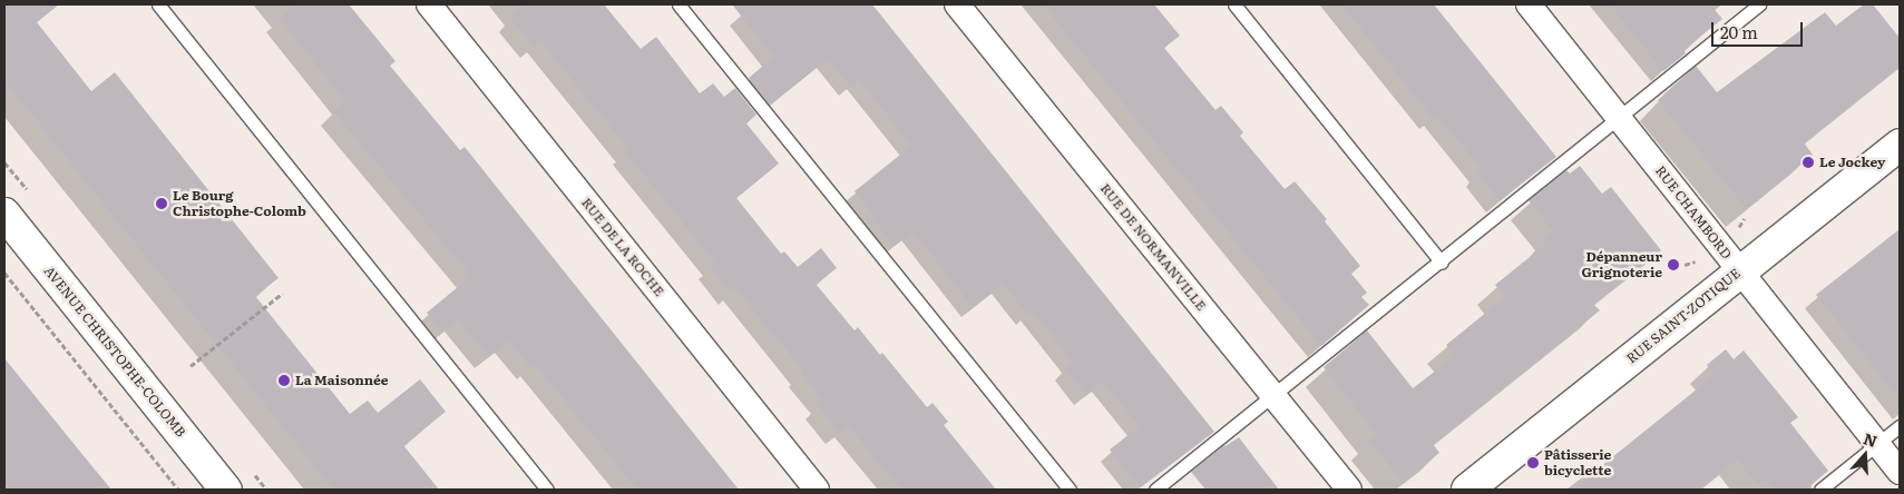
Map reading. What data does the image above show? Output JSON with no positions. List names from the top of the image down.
{
  "streets": {
    "street": [
      "RUE CHAMBORD",
      "RUE DE LA ROCHE",
      "RUE DE NORMANVILLE",
      "RUE SAINT-ZOTIQUE",
      "AVENUE CHRISTOPHE-COLOMB"
    ]
  },
  "crossings": [
    ["RUE CHAMBORD", "RUE SAINT-ZOTIQUE"]
  ],
  "places": [
    "Le Jockey",
    "Le Bourg Christophe-Colomb",
    "Dépanneur Grignoterie",
    "La Maisonnée",
    "Pâtisserie bicyclette"
  ],
  "scale_bar": "20 m",
  "north": "top"
}
